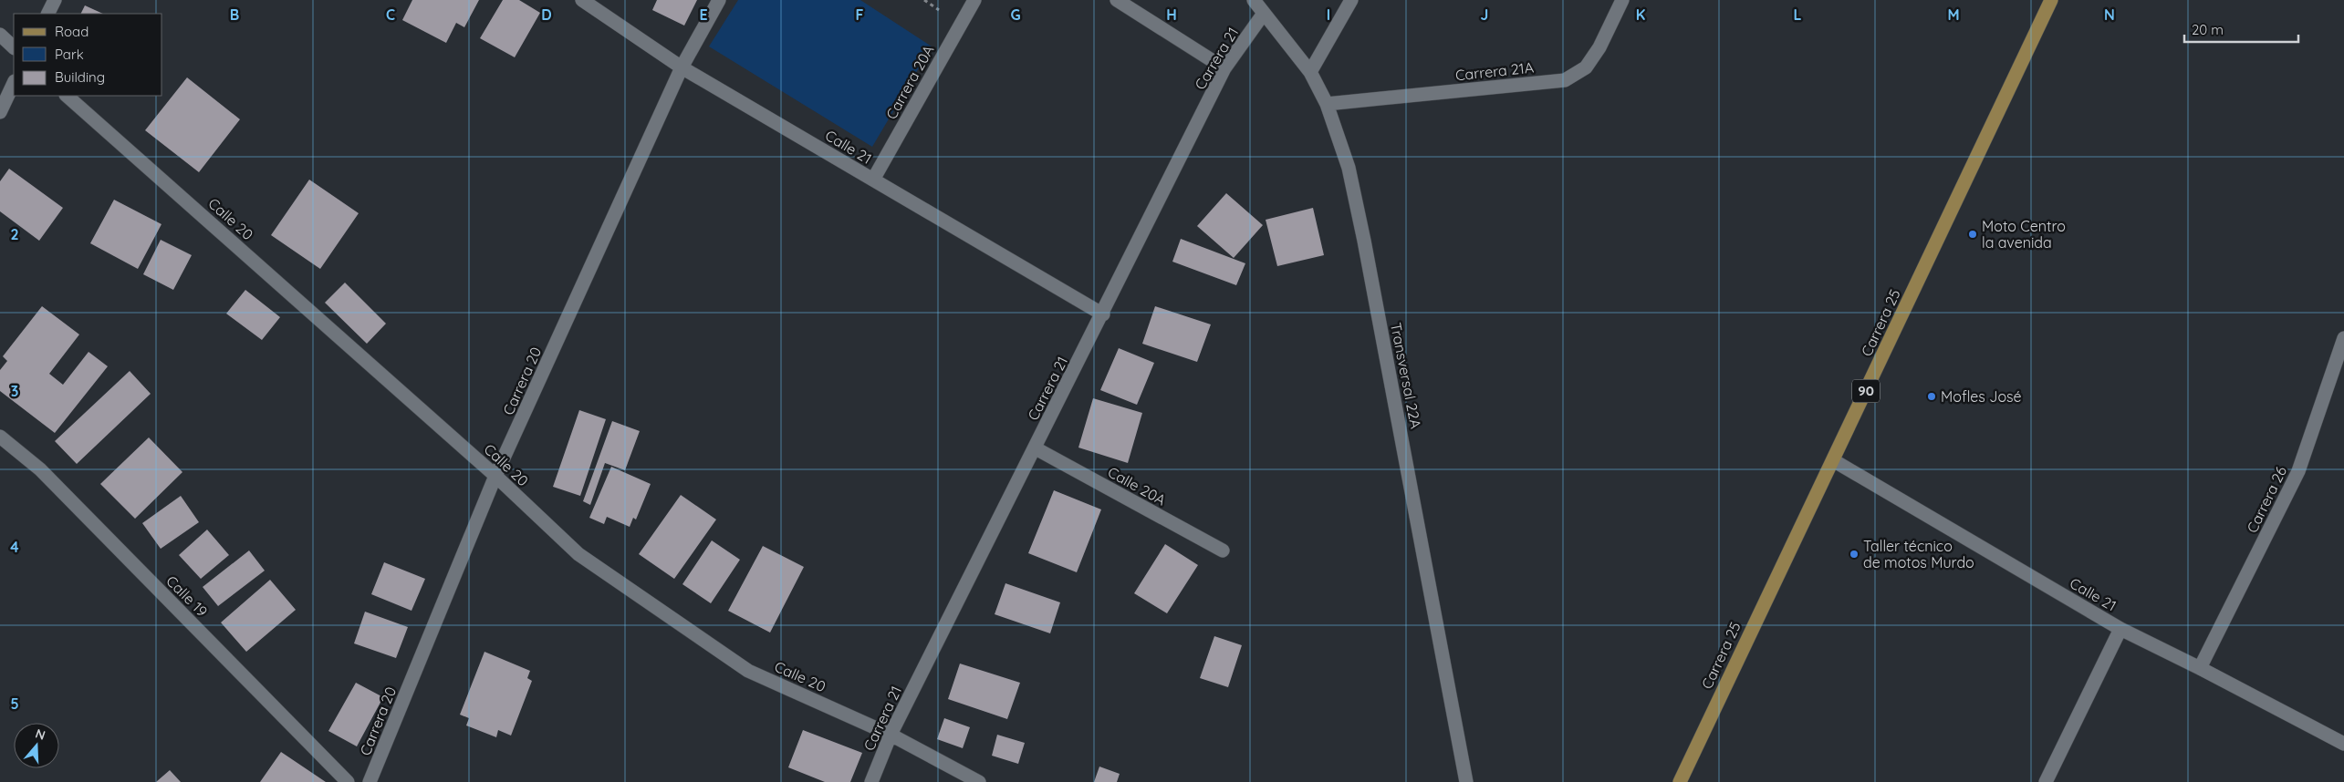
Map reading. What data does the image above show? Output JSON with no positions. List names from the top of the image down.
{
  "streets": {
    "main road": ["Carrera 25", "90"],
    "street": [
      "Carrera 21",
      "Carrera 21A",
      "Carrera 20A",
      "Calle 21",
      "Calle 20",
      "Transversal 22A",
      "Carrera 20",
      "Calle 20A",
      "Carrera 26",
      "Calle 19"
    ]
  },
  "crossings": [
    ["Carrera 21", "Calle 21"],
    ["Carrera 21", "Calle 20"],
    ["Carrera 21", "Transversal 22A"],
    ["Carrera 21", "Calle 20A"],
    ["Carrera 21A", "Transversal 22A"],
    ["Carrera 20A", "Calle 21"],
    ["Calle 21", "Carrera 25"],
    ["Calle 21", "Carrera 20"],
    ["Calle 21", "Carrera 26"],
    ["Calle 20", "Carrera 20"]
  ],
  "places": ["Moto Centro la avenida", "Mofles José", "Taller técnico de motos Murdo"],
  "legend": ["Road", "Park", "Building"],
  "scale_bar": "20 m",
  "north": "top",
  "grid": {
    "columns": [
      "B",
      "C",
      "D",
      "E",
      "F",
      "G",
      "H",
      "I",
      "J",
      "K",
      "L",
      "M",
      "N"
    ],
    "rows": [
      "2",
      "3",
      "4",
      "5"
    ]
  }
}
